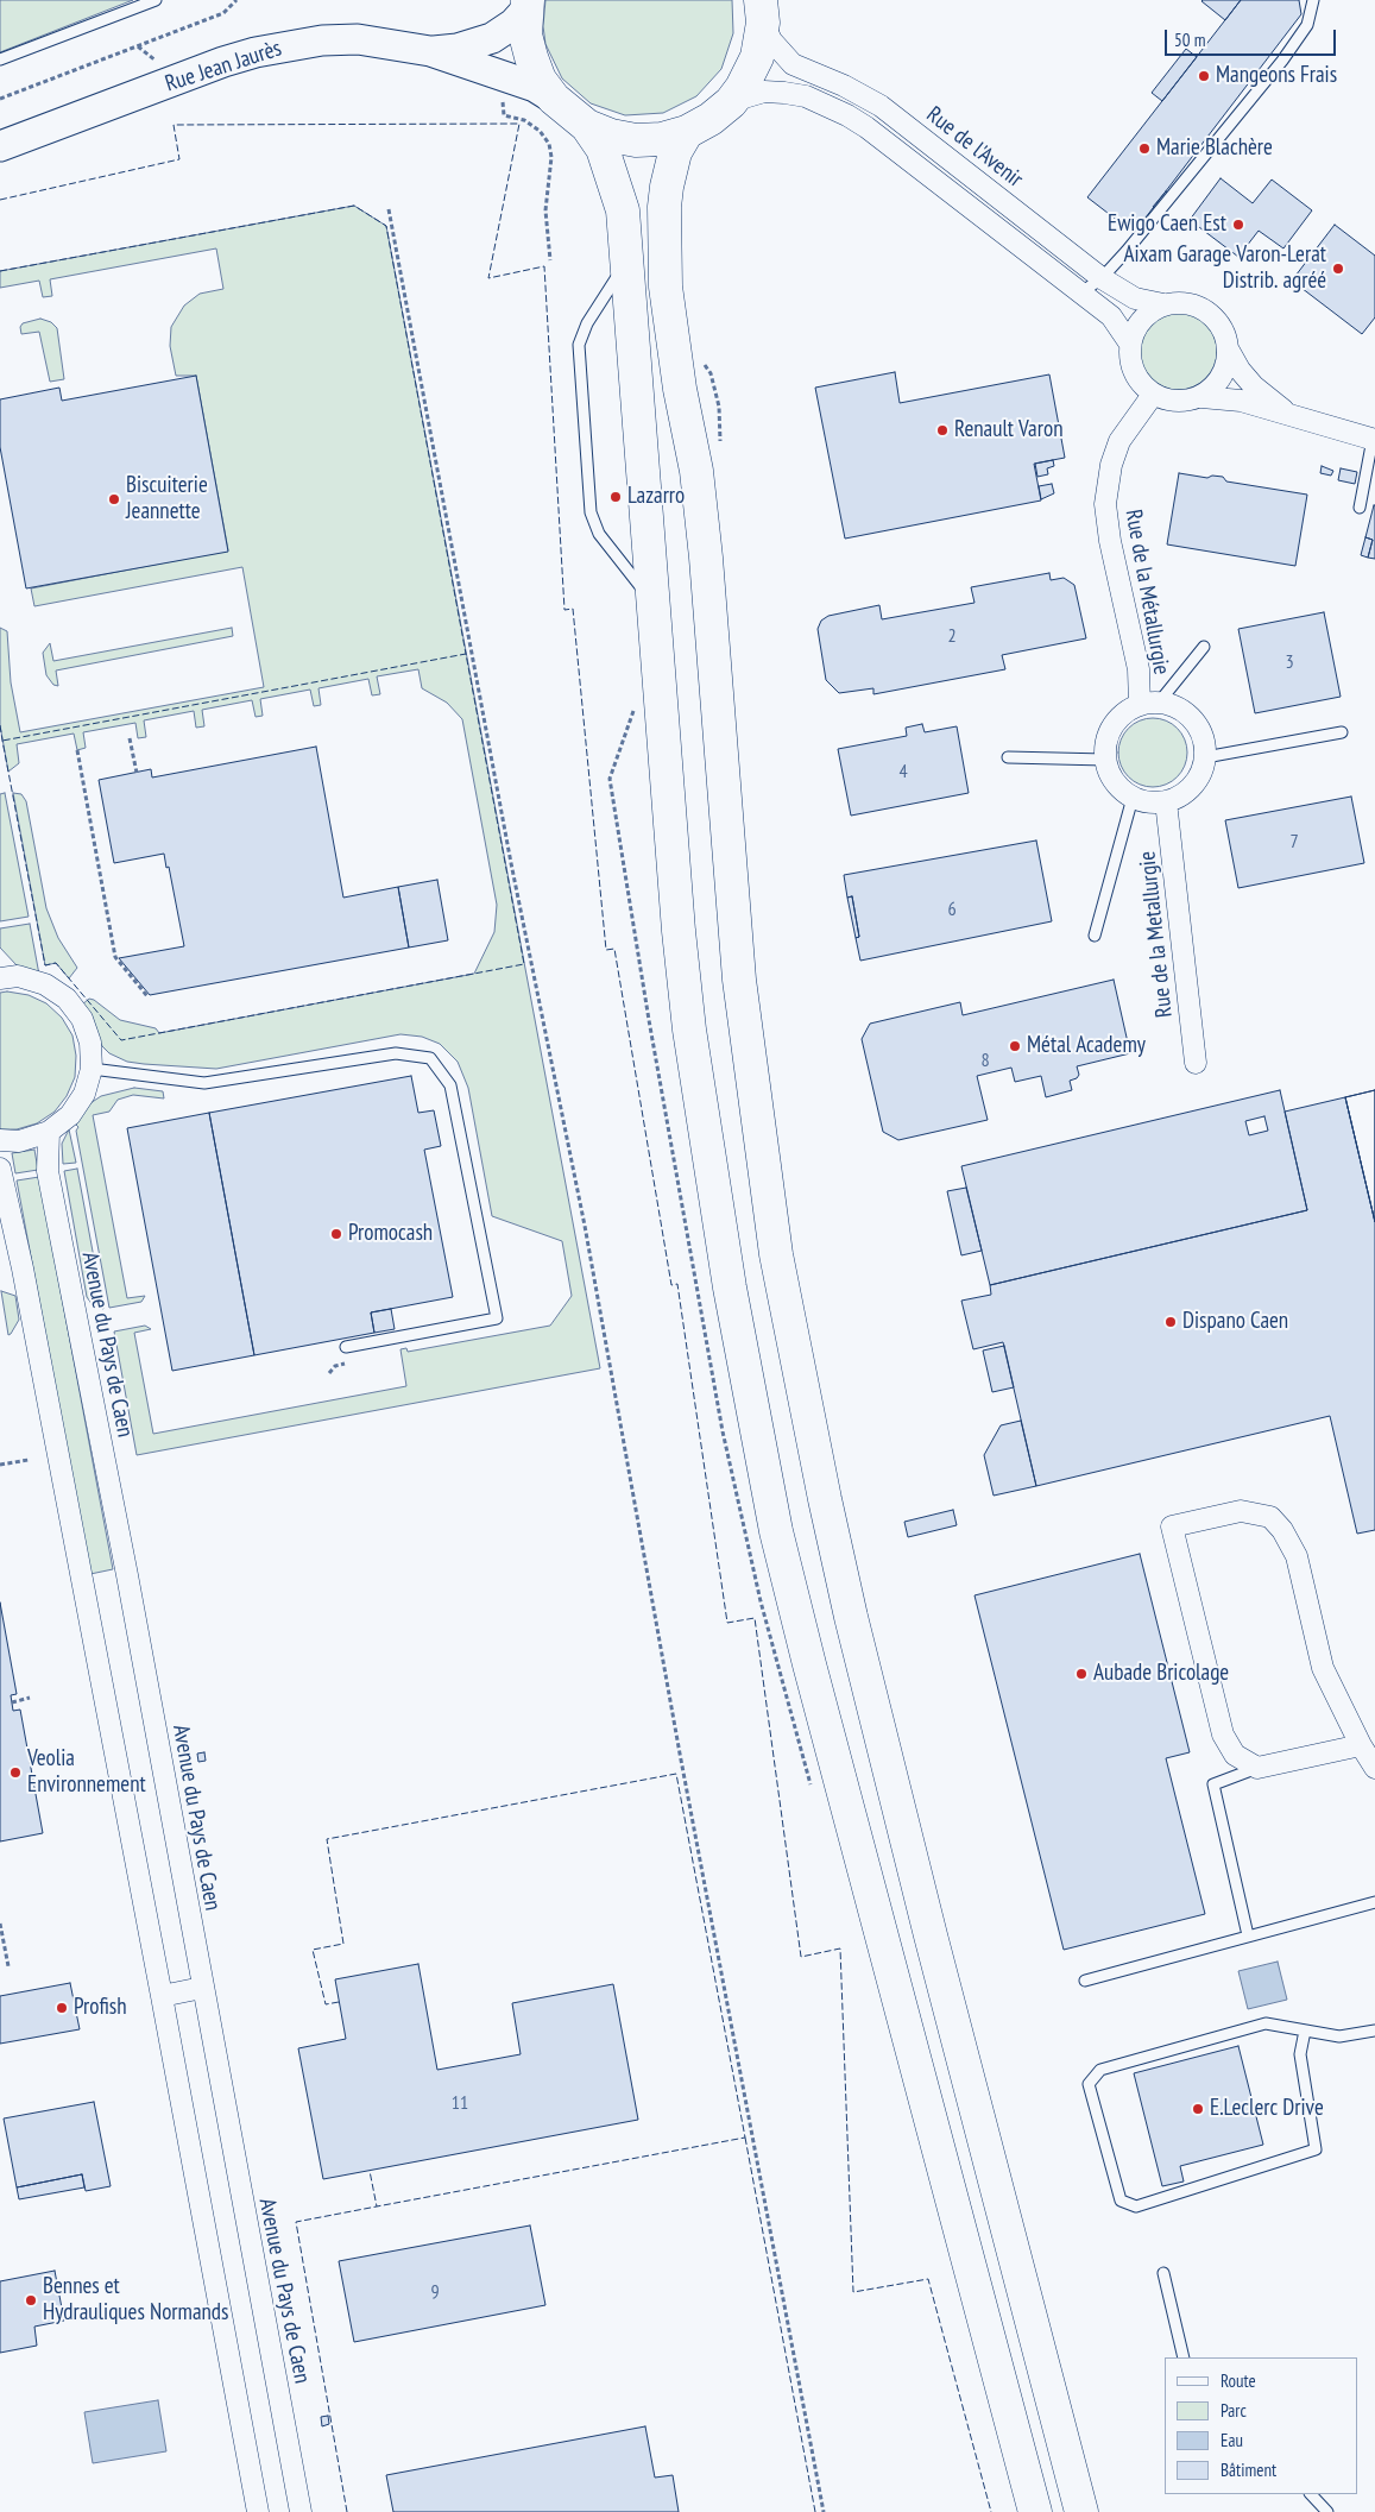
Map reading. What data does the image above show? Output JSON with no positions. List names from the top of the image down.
{
  "streets": {
    "main road": ["Rue Jean Jaurès"],
    "street": [
      "Rue de l'Avenir",
      "Rue de la Métallurgie",
      "Rue de la Metallurgie",
      "Avenue du Pays de Caen"
    ]
  },
  "crossings": [
    ["Rue de l'Avenir", "Rue de la Métallurgie"],
    ["Rue de la Métallurgie", "Rue de la Metallurgie"]
  ],
  "places": [
    "Mangeons Frais",
    "Marie Blachère",
    "Ewigo Caen Est",
    "Aixam Garage Varon-Lerat Distrib. agréé",
    "Renault Varon",
    "Lazarro",
    "Biscuiterie Jeannette",
    "Métal Academy",
    "Promocash",
    "Dispano Caen",
    "Aubade Bricolage",
    "Veolia Environnement",
    "Profish",
    "E.Leclerc Drive",
    "Bennes et Hydrauliques Normands"
  ],
  "house_numbers": [
    "2",
    "3",
    "4",
    "7",
    "6",
    "8",
    "11",
    "9"
  ],
  "legend": [
    "Route",
    "Parc",
    "Eau",
    "Bâtiment"
  ],
  "scale_bar": "50 m"
}
